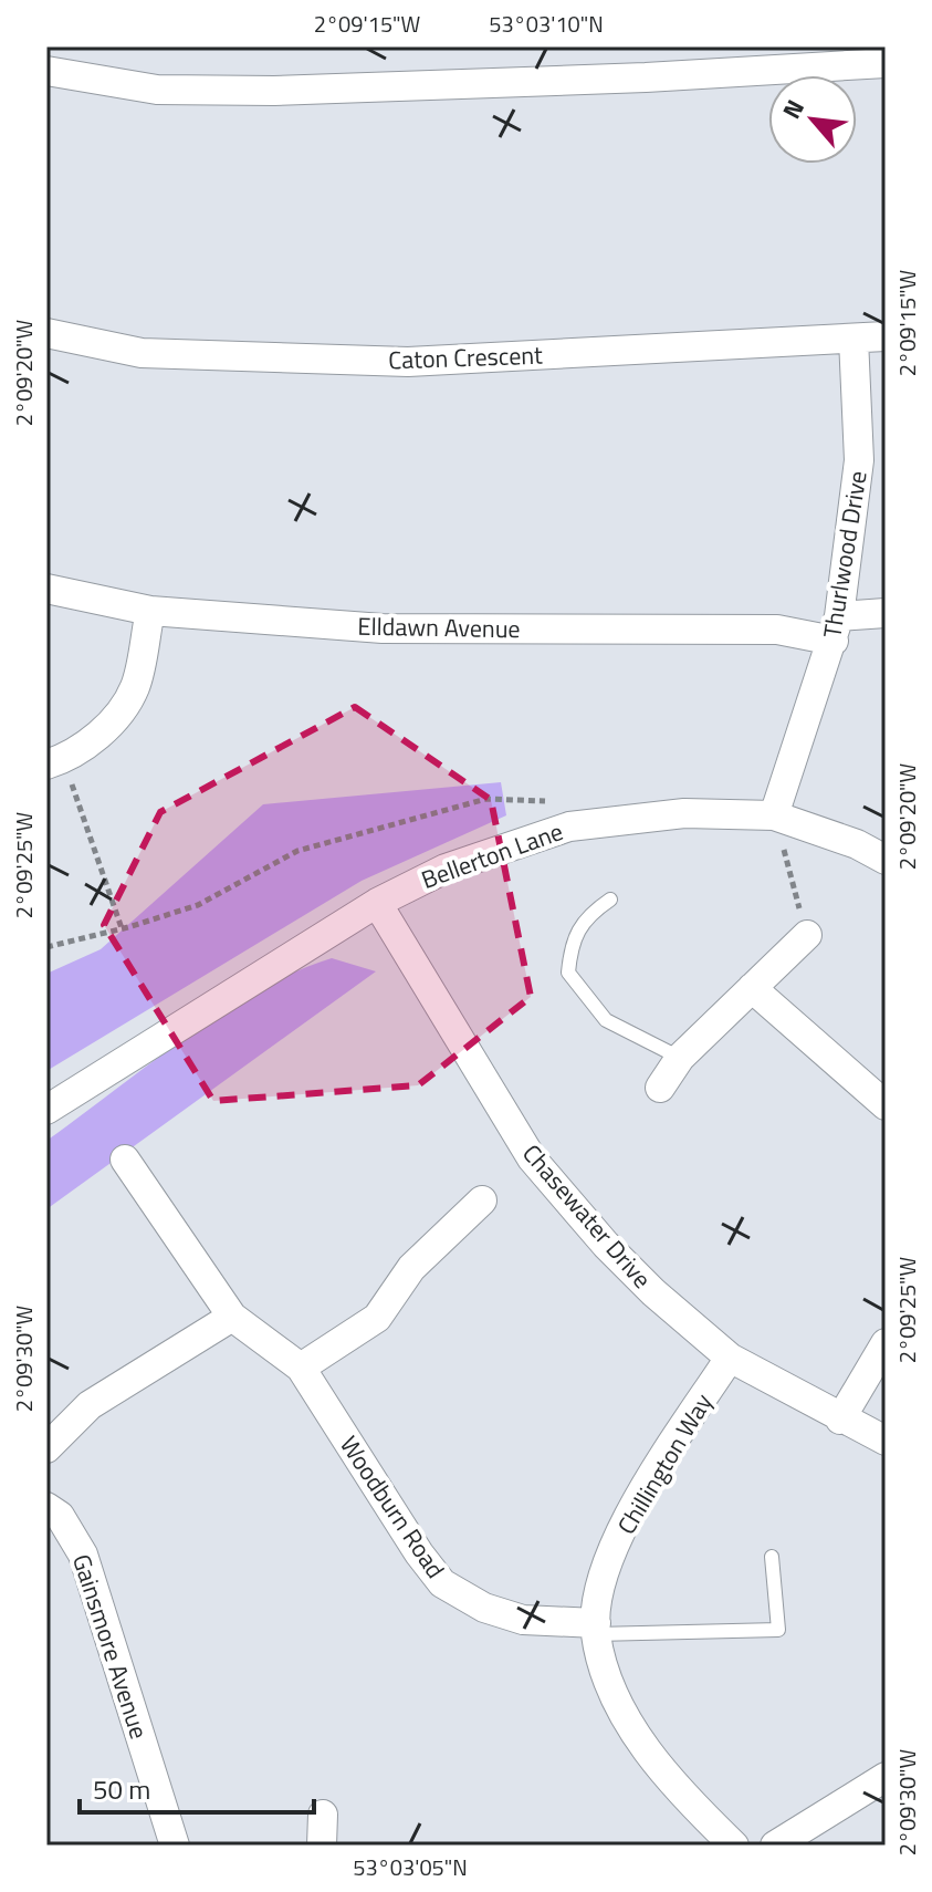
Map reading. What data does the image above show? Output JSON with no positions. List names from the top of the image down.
{
  "streets": {
    "street": [
      "Caton Crescent",
      "Thurlwood Drive",
      "Elldawn Avenue",
      "Bellerton Lane",
      "Chasewater Drive",
      "Chillington Way",
      "Woodburn Road",
      "Gainsmore Avenue"
    ]
  },
  "crossings": [
    ["Caton Crescent", "Thurlwood Drive"],
    ["Thurlwood Drive", "Elldawn Avenue"],
    ["Thurlwood Drive", "Bellerton Lane"],
    ["Bellerton Lane", "Chasewater Drive"],
    ["Chasewater Drive", "Chillington Way"],
    ["Chillington Way", "Woodburn Road"]
  ],
  "scale_bar": "50 m",
  "north": "top left",
  "coordinates": [
    "2°09'15\"W",
    "53°03'10\"N",
    "2°09'20\"W",
    "2°09'25\"W",
    "2°09'30\"W",
    "53°03'05\"N"
  ]
}
